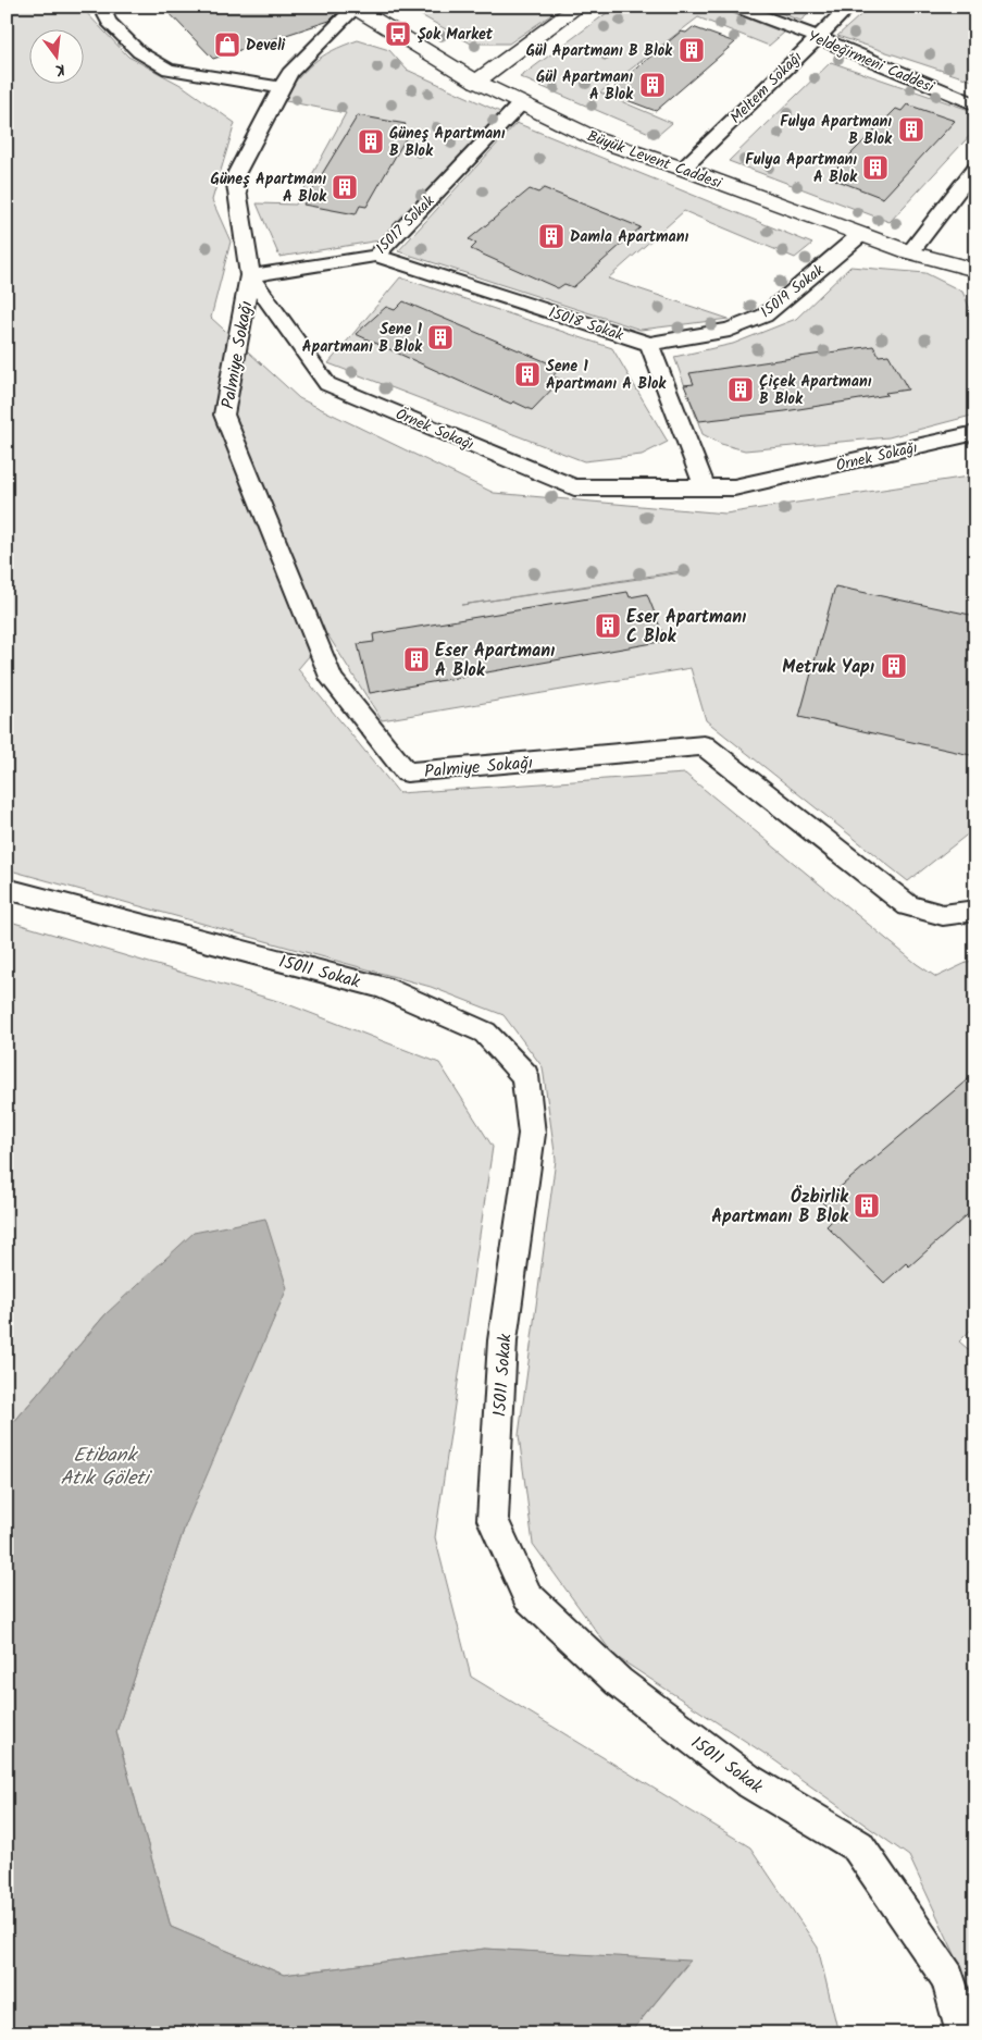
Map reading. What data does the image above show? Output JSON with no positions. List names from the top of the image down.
{
  "streets": {
    "street": ["Büyük Levent Caddesi"],
    "lane": [
      "Yeldeğirmeni Caddesi",
      "Meltem Sokağı",
      "15017 Sokak",
      "15019 Sokak",
      "15018 Sokak",
      "Palmiye Sokağı",
      "Örnek Sokağı",
      "15011 Sokak"
    ]
  },
  "crossings": [
    ["Yeldeğirmeni Caddesi", "Meltem Sokağı"],
    ["Meltem Sokağı", "Büyük Levent Caddesi"],
    ["Büyük Levent Caddesi", "15017 Sokak"],
    ["Büyük Levent Caddesi", "15019 Sokak"],
    ["Büyük Levent Caddesi", "Örnek Sokağı"],
    ["15017 Sokak", "15018 Sokak"],
    ["15017 Sokak", "Palmiye Sokağı"],
    ["15017 Sokak", "Örnek Sokağı"],
    ["15019 Sokak", "15018 Sokak"],
    ["Palmiye Sokağı", "Örnek Sokağı"]
  ],
  "water": ["Etibank Atık Göleti"],
  "places": {
    "bus stop": ["Şok Market"],
    "shop": ["Develi"],
    "building": [
      "Gül Apartmanı B Blok",
      "Gül Apartmanı A Blok",
      "Fulya Apartmanı B Blok",
      "Güneş Apartmanı B Blok",
      "Fulya Apartmanı A Blok",
      "Güneş Apartmanı A Blok",
      "Damla Apartmanı",
      "Sene 1 Apartmanı B Blok",
      "Sene 1 Apartmanı A Blok",
      "Çiçek Apartmanı B Blok",
      "Eser Apartmanı C Blok",
      "Eser Apartmanı A Blok",
      "Metruk Yapı",
      "Özbirlik Apartmanı B Blok"
    ]
  },
  "north": "bottom"
}
